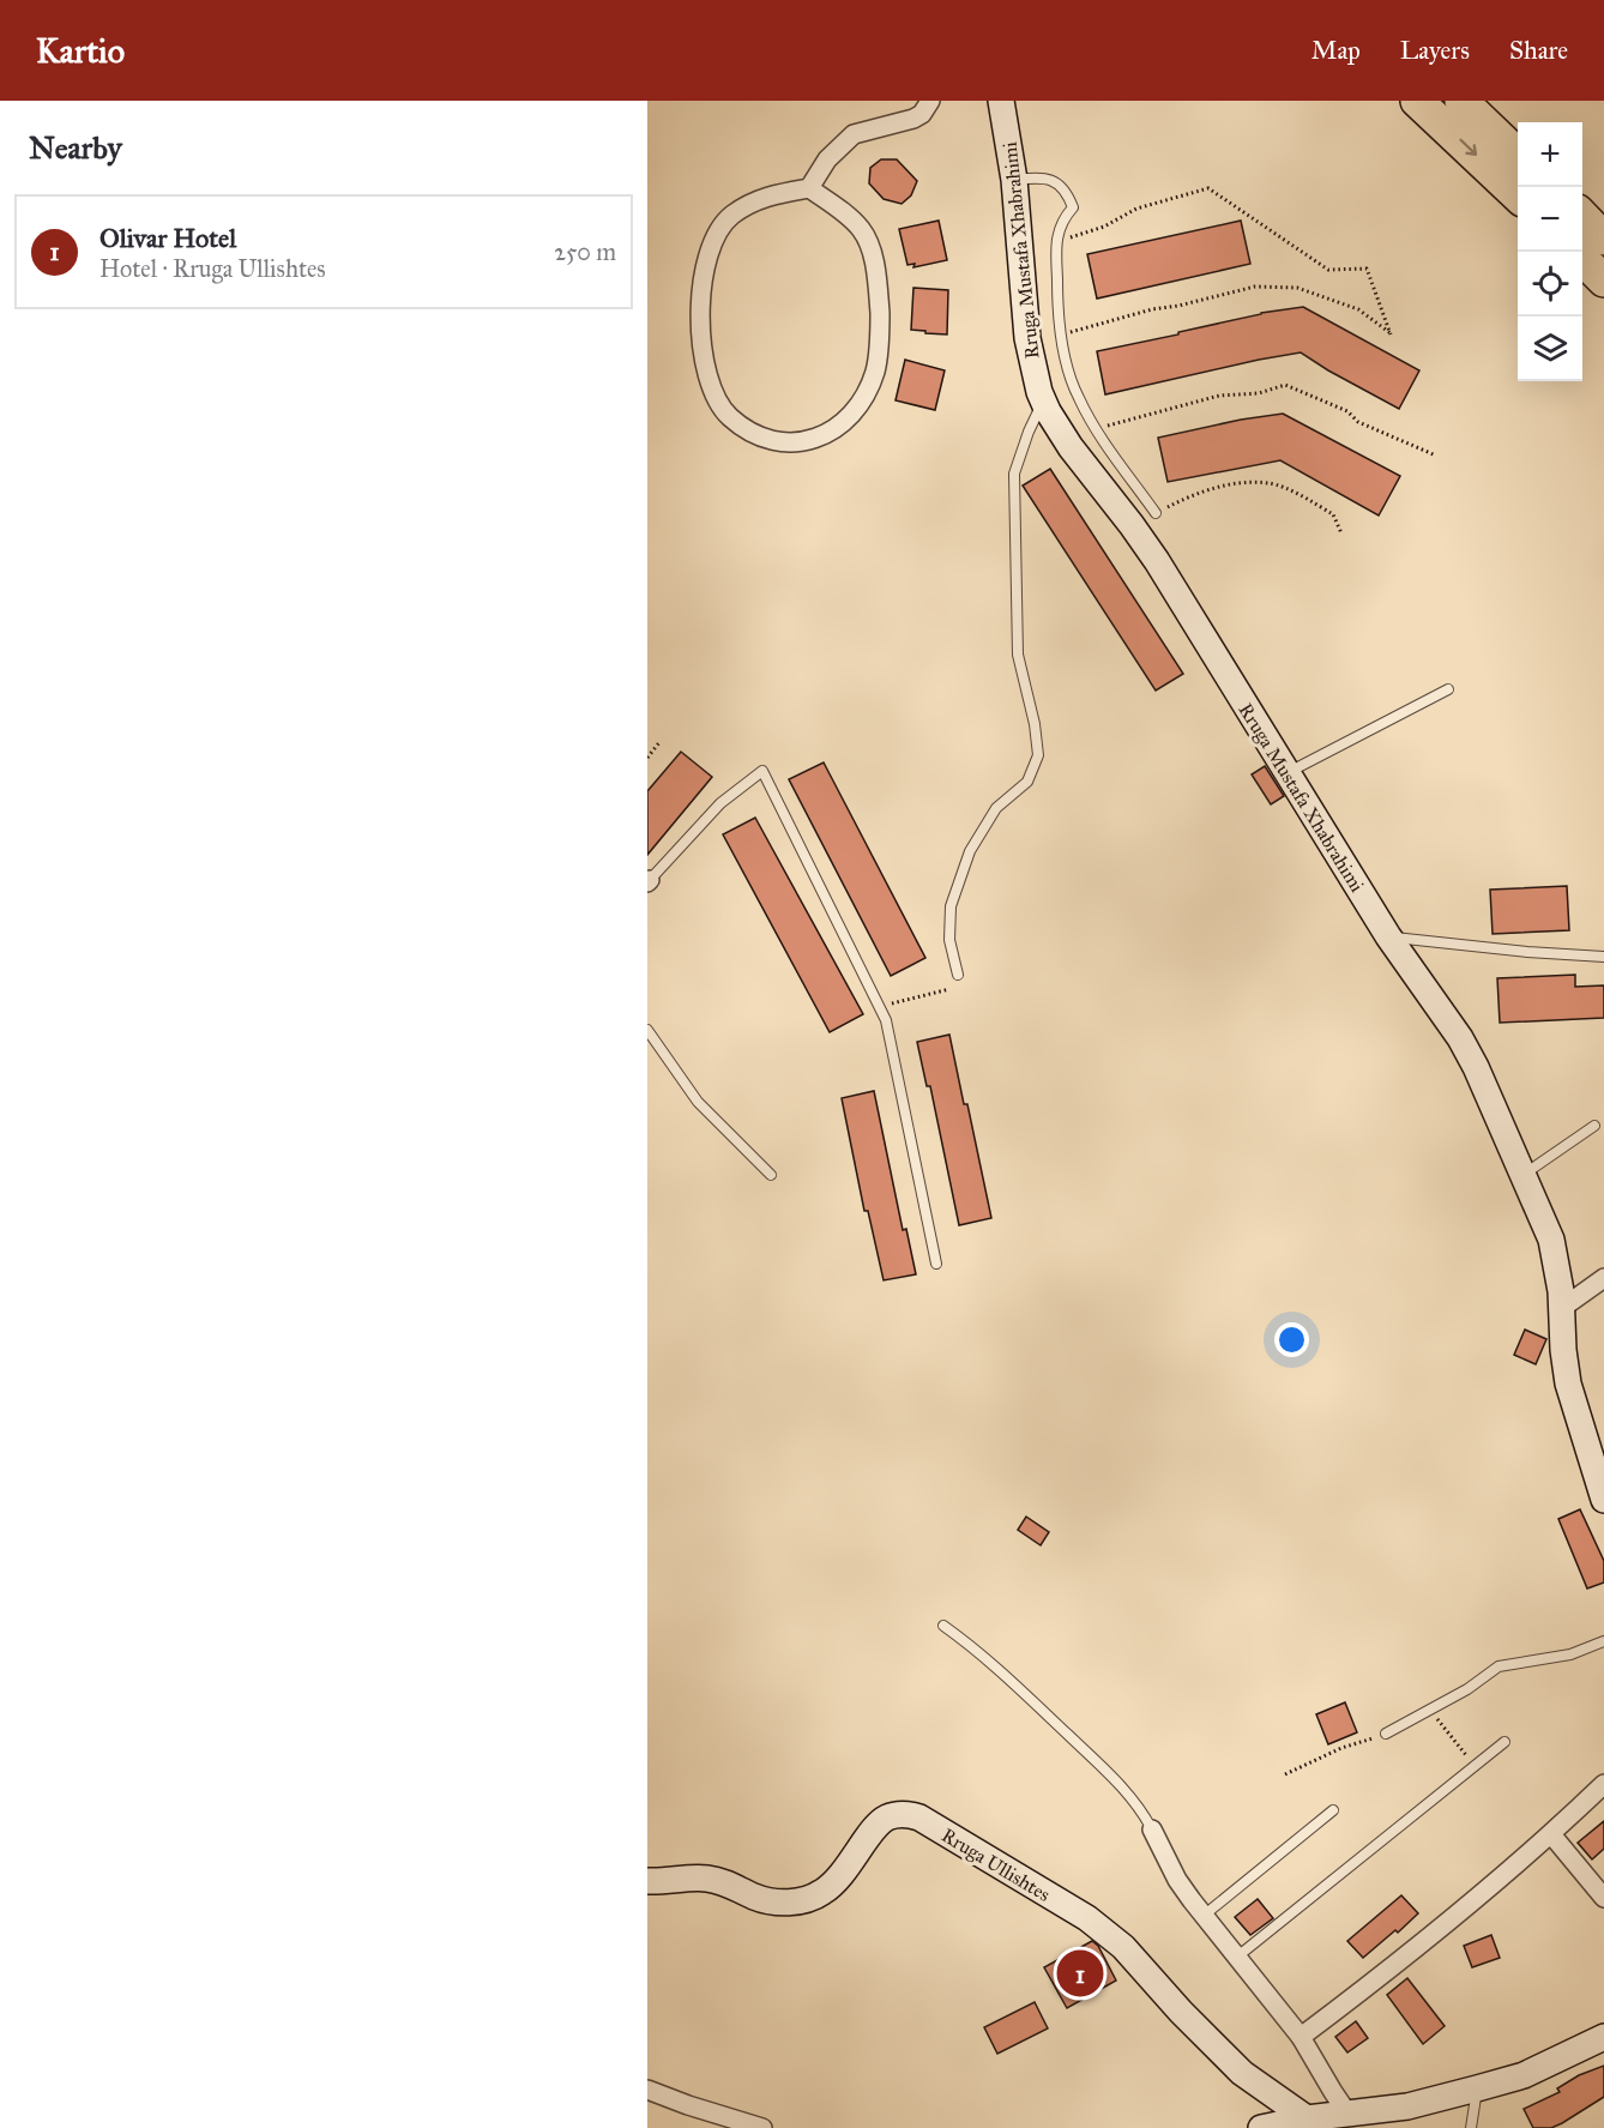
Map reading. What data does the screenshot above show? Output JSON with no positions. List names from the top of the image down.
{
  "streets": {
    "street": ["Rruga Mustafa Xhabrahimi", "Rruga Ullishtes"]
  },
  "page": {
    "header": "Kartio",
    "nav": ["Map", "Layers", "Share"],
    "heading": "Nearby",
    "map_buttons": ["+", "−"],
    "list": [
      {
        "mark": "1",
        "name": "Olivar Hotel",
        "note": "Hotel · Rruga Ullishtes",
        "value": "250 m"
      }
    ],
    "pins": "1"
  }
}
